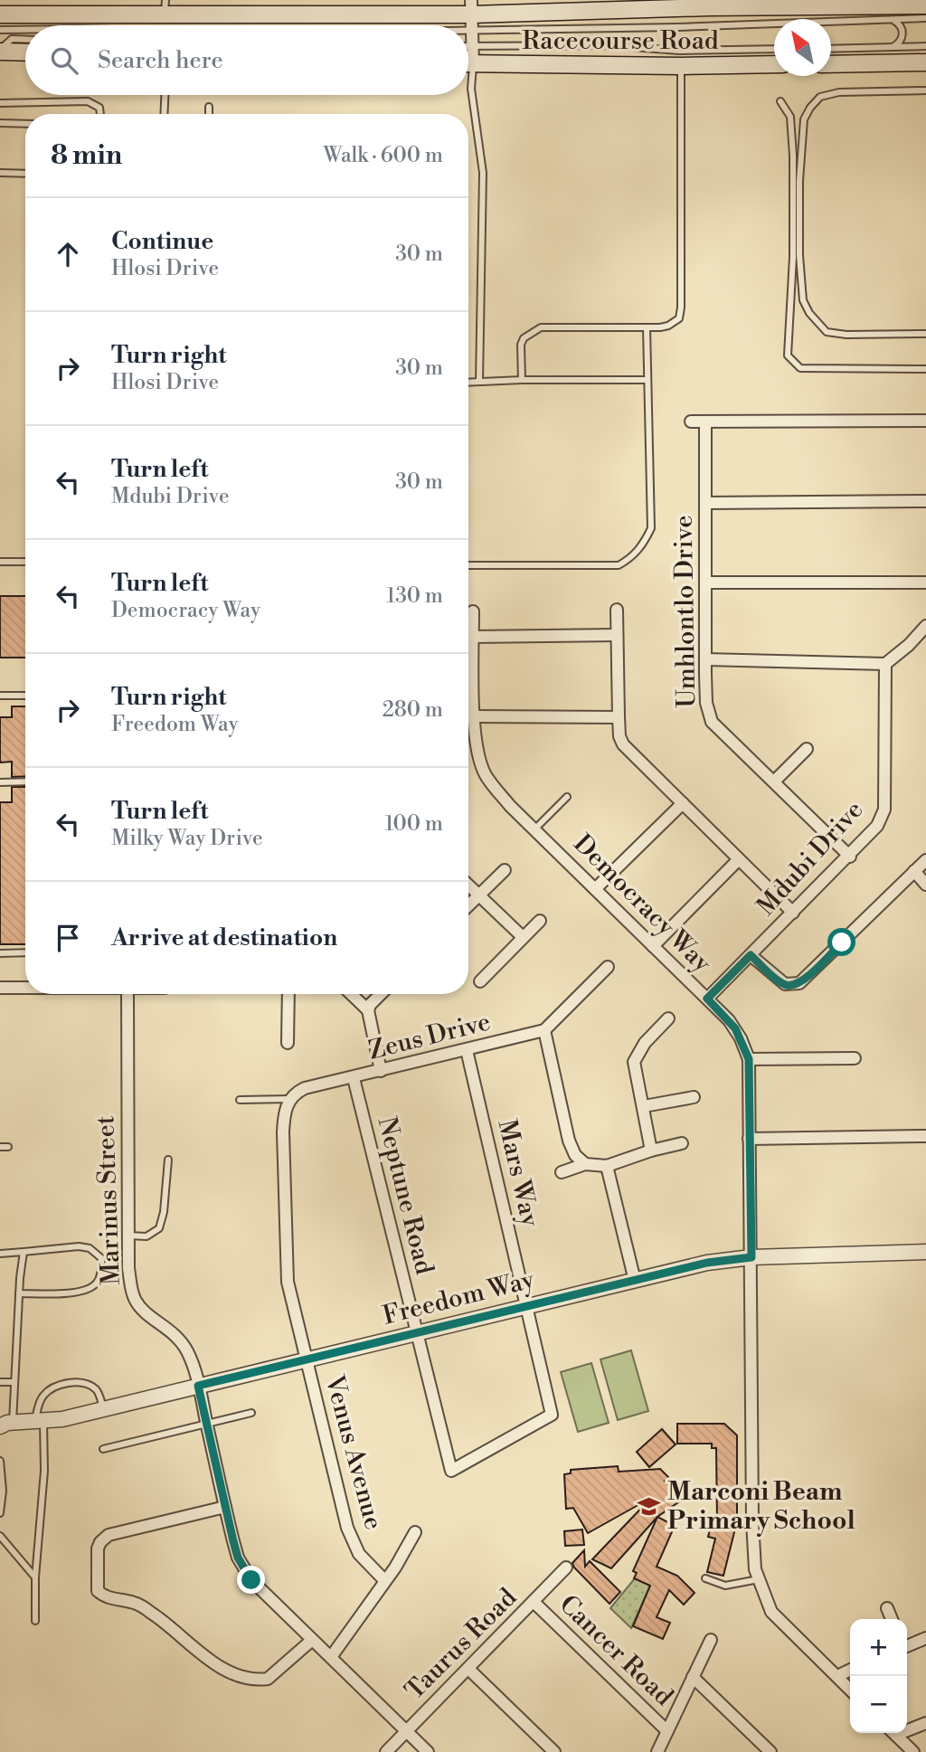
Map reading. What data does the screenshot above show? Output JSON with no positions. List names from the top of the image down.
{
  "streets": {
    "main road": ["Racecourse Road"],
    "street": [
      "Umhlontlo Drive",
      "Mdubi Drive",
      "Democracy Way",
      "Zeus Drive",
      "Mars Way",
      "Neptune Road",
      "Marinus Street",
      "Freedom Way",
      "Venus Avenue",
      "Taurus Road",
      "Cancer Road"
    ]
  },
  "crossings": [
    ["Umhlontlo Drive", "Mdubi Drive"],
    ["Mdubi Drive", "Democracy Way"],
    ["Democracy Way", "Freedom Way"],
    ["Zeus Drive", "Mars Way"],
    ["Zeus Drive", "Neptune Road"],
    ["Zeus Drive", "Venus Avenue"],
    ["Mars Way", "Neptune Road"],
    ["Mars Way", "Freedom Way"],
    ["Neptune Road", "Freedom Way"],
    ["Marinus Street", "Freedom Way"],
    ["Marinus Street", "Taurus Road"],
    ["Freedom Way", "Venus Avenue"],
    ["Taurus Road", "Cancer Road"]
  ],
  "places": {
    "school or university": ["Marconi Beam Primary School"]
  },
  "north": "top left",
  "page": {
    "search": "Search here",
    "heading": ["8 min", "Walk · 600 m"],
    "list": [
      ["Continue", "Hlosi Drive", "30 m"],
      ["Turn right", "Hlosi Drive", "30 m"],
      ["Turn left", "Mdubi Drive", "30 m"],
      ["Turn left", "Democracy Way", "130 m"],
      ["Turn right", "Freedom Way", "280 m"],
      ["Turn left", "Milky Way Drive", "100 m"],
      "Arrive at destination"
    ],
    "map_buttons": ["+", "−"]
  }
}
